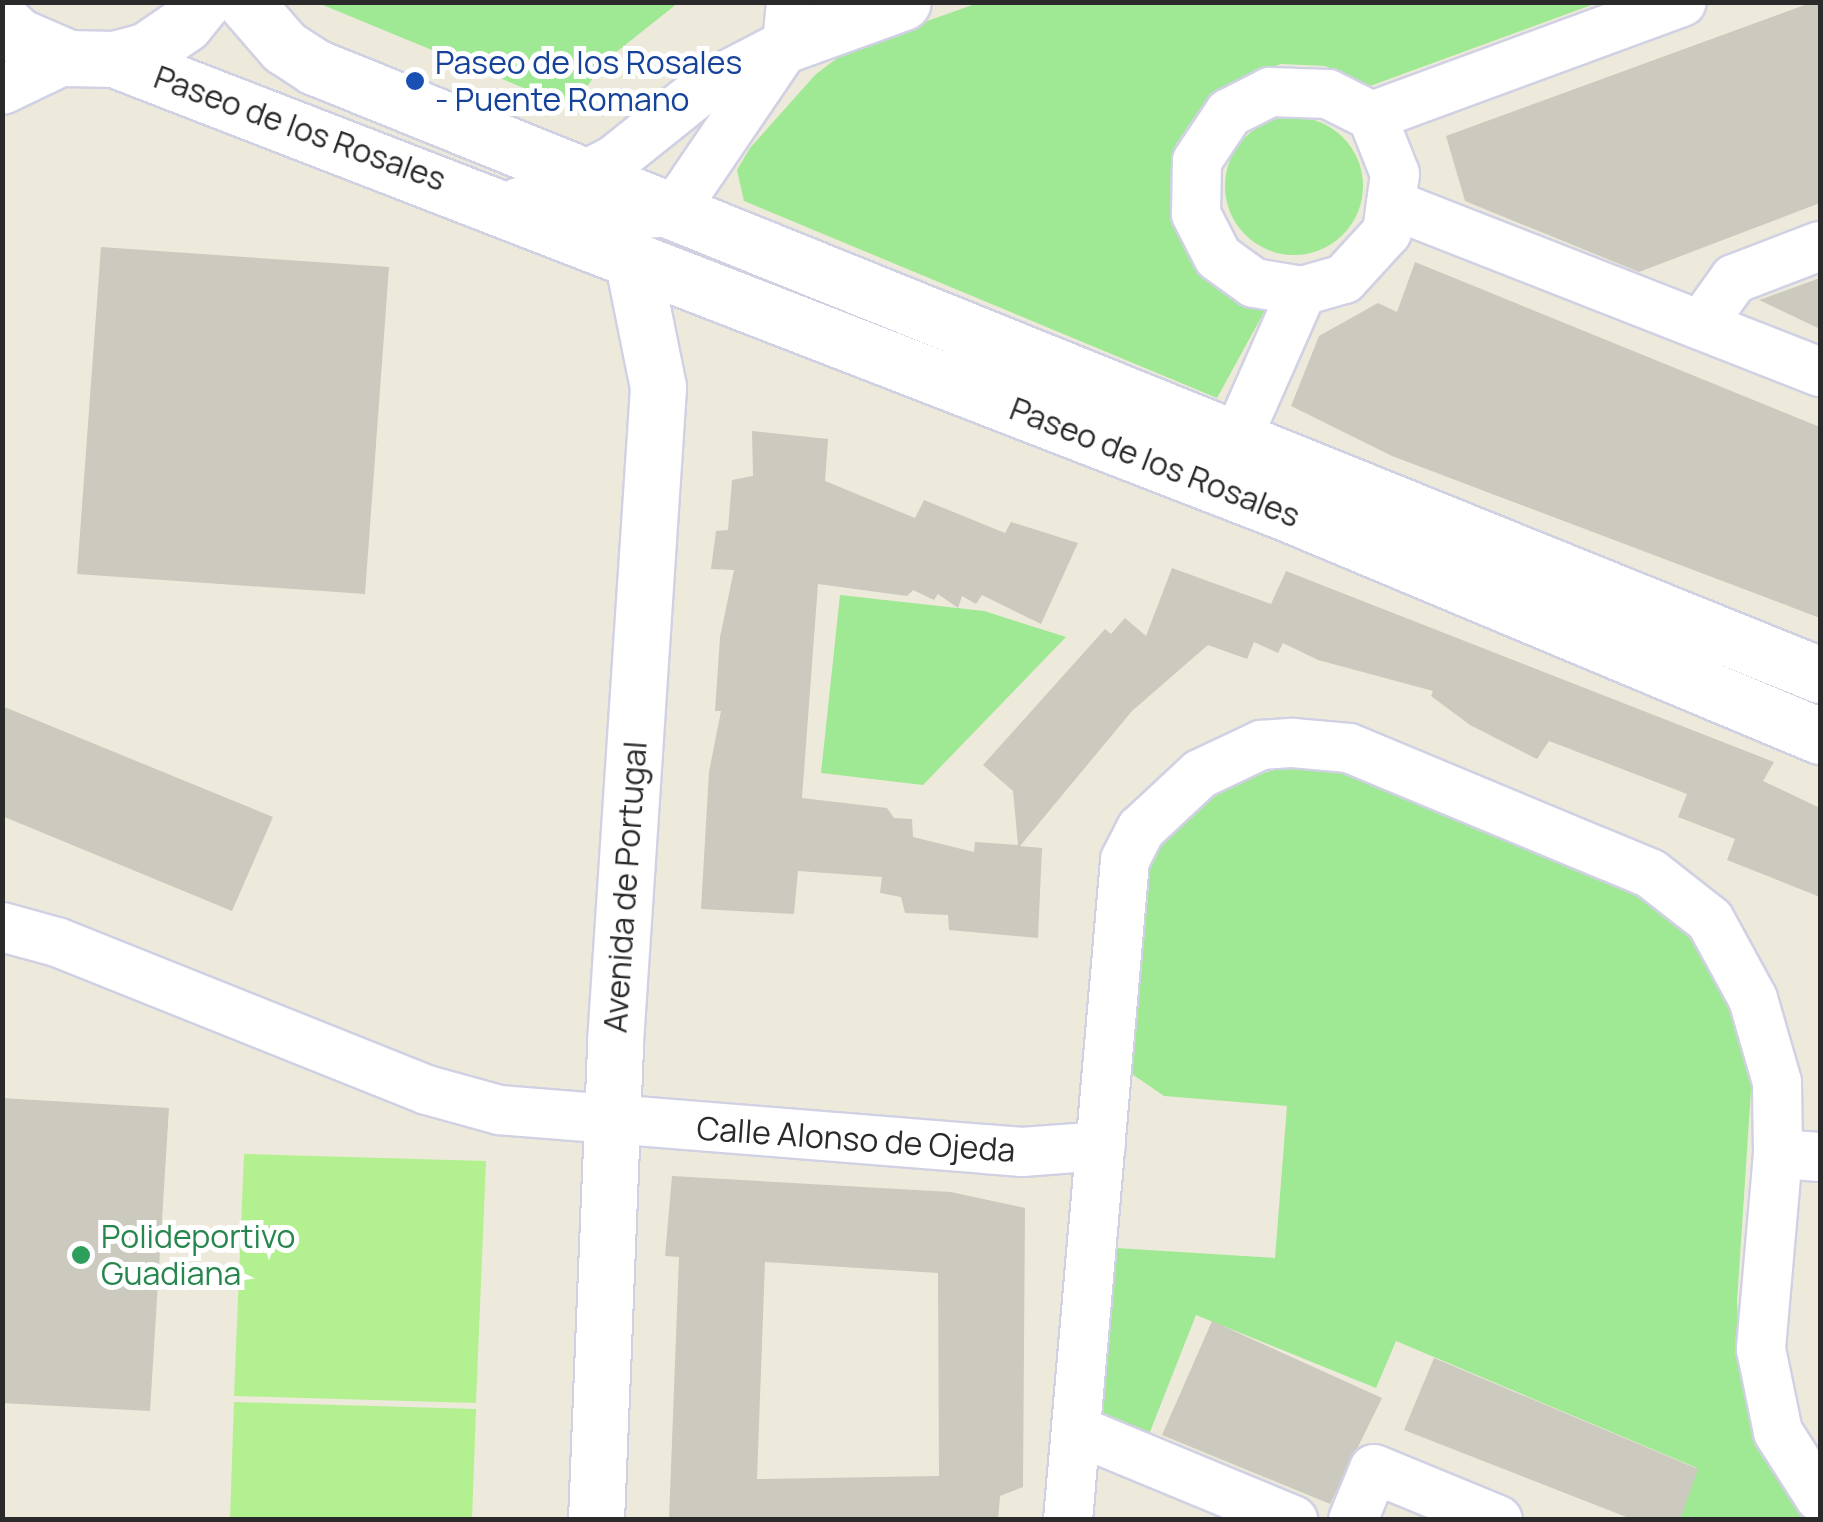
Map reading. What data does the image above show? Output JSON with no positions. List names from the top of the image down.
{
  "streets": {
    "main road": ["Paseo de los Rosales", "Avenida de Portugal"],
    "street": ["Calle Alonso de Ojeda"]
  },
  "crossings": [
    ["Paseo de los Rosales", "Avenida de Portugal"],
    ["Avenida de Portugal", "Calle Alonso de Ojeda"]
  ],
  "places": ["Paseo de los Rosales - Puente Romano", "Polideportivo Guadiana"]
}
